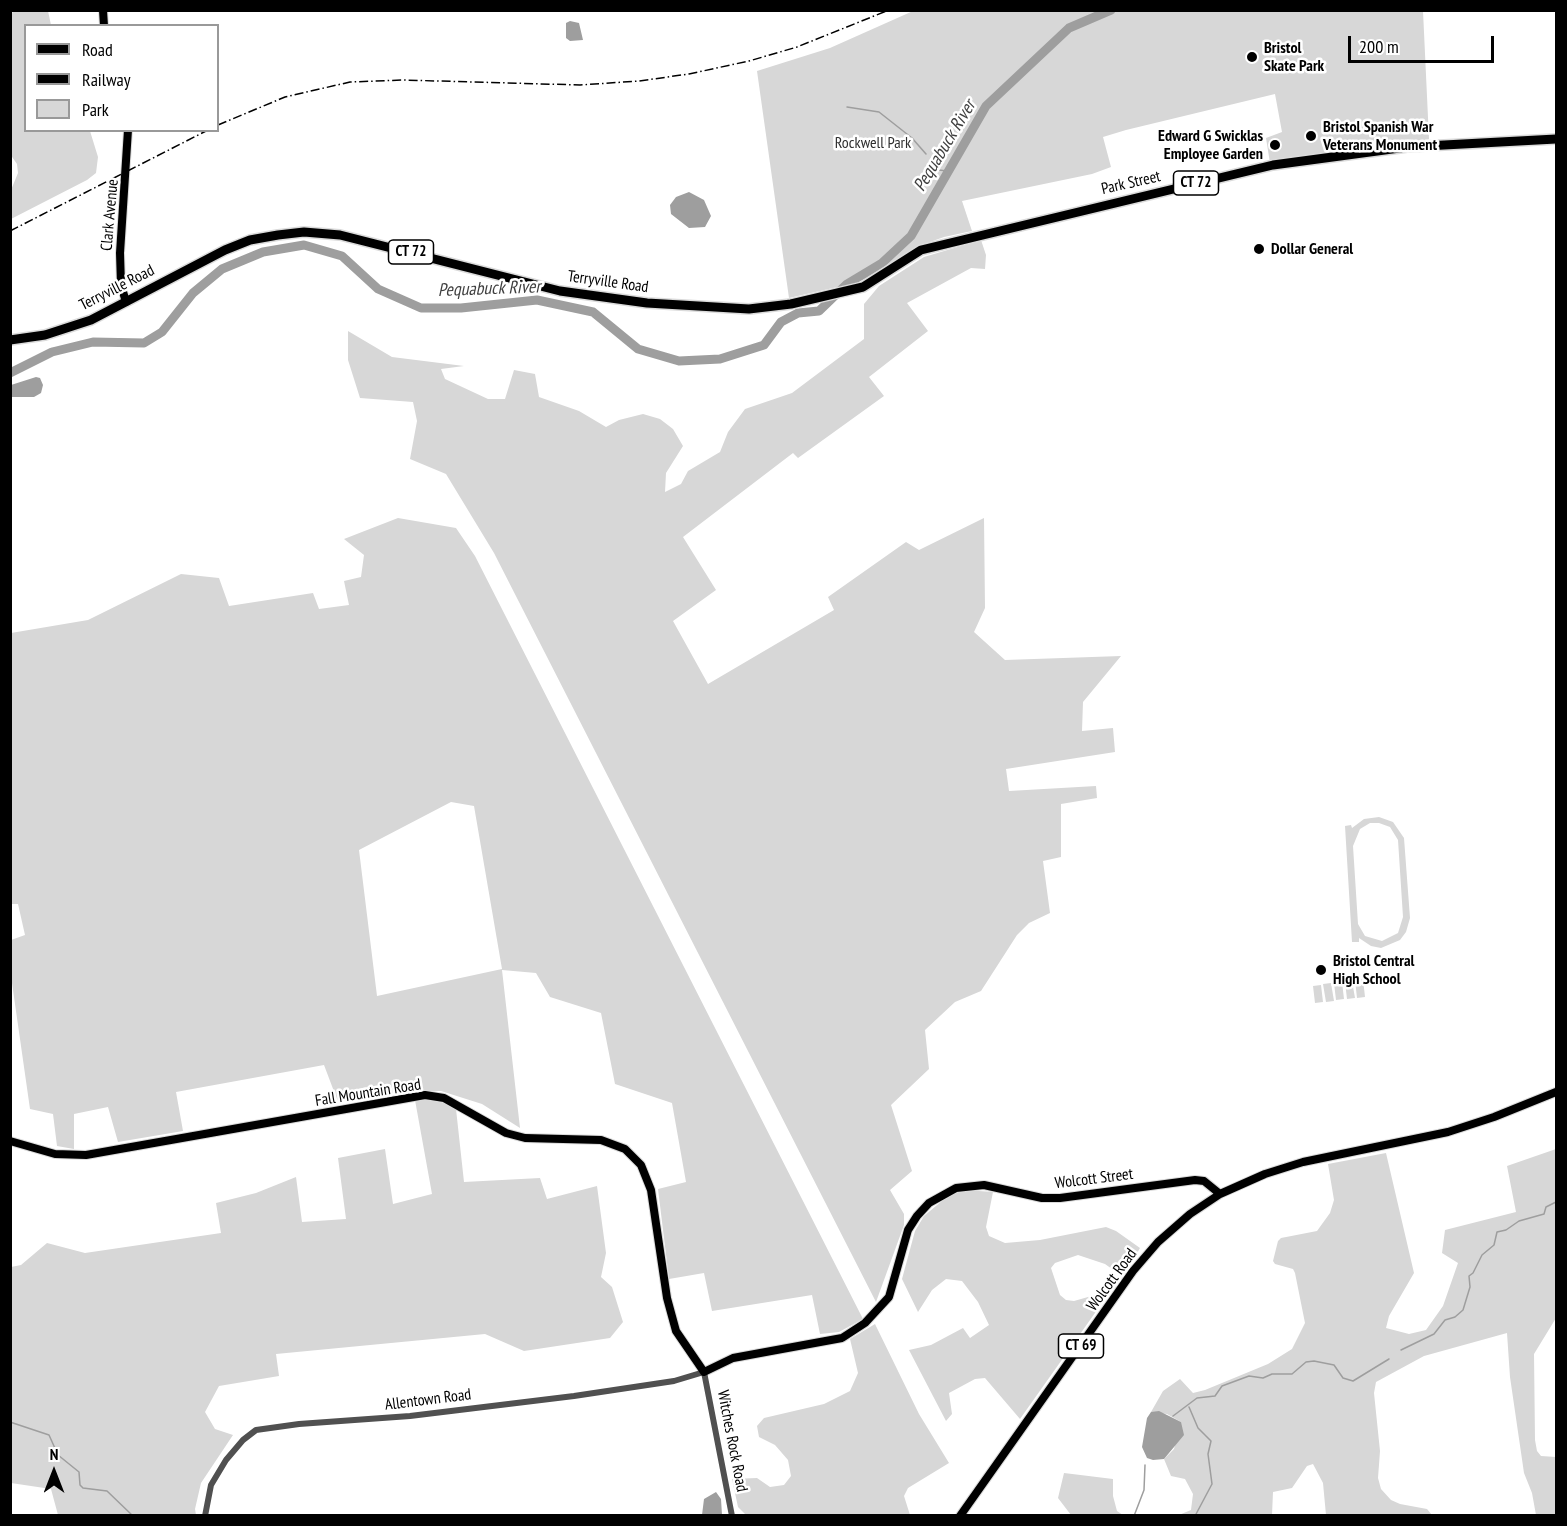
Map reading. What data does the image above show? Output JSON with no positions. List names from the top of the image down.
{
  "streets": {
    "highway": ["Park Street", "CT 72", "Terryville Road"],
    "main road": [
      "Clark Avenue",
      "Fall Mountain Road",
      "Wolcott Street",
      "Wolcott Road",
      "CT 69"
    ],
    "street": ["Allentown Road", "Witches Rock Road"]
  },
  "crossings": [
    ["Park Street", "Terryville Road"],
    ["Clark Avenue", "Terryville Road"],
    ["Fall Mountain Road", "Wolcott Street"],
    ["Fall Mountain Road", "Allentown Road"],
    ["Fall Mountain Road", "Witches Rock Road"],
    ["Wolcott Street", "Wolcott Road"],
    ["Wolcott Street", "CT 69"],
    ["Wolcott Street", "Allentown Road"],
    ["Wolcott Street", "Witches Rock Road"],
    ["Wolcott Road", "CT 69"],
    ["Allentown Road", "Witches Rock Road"]
  ],
  "water": ["Pequabuck River"],
  "parks": ["Rockwell Park"],
  "places": [
    "Bristol Skate Park",
    "Bristol Spanish War Veterans Monument",
    "Edward G Swicklas Employee Garden",
    "Dollar General",
    "Bristol Central High School"
  ],
  "legend": ["Road", "Railway", "Park"],
  "scale_bar": "200 m",
  "north": "top"
}
